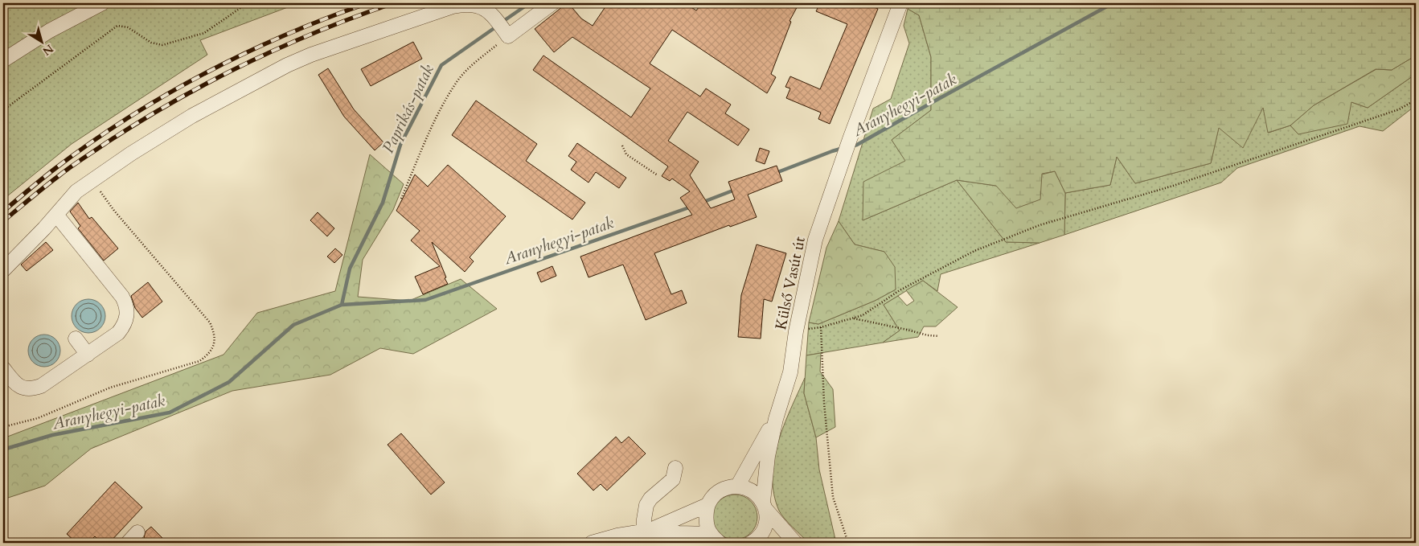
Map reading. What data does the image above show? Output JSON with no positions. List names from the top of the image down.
{
  "streets": {
    "street": ["Külső Vasút út"]
  },
  "water": ["Aranyhegyi-patak", "Paprikás-patak"],
  "north": "bottom right"
}
